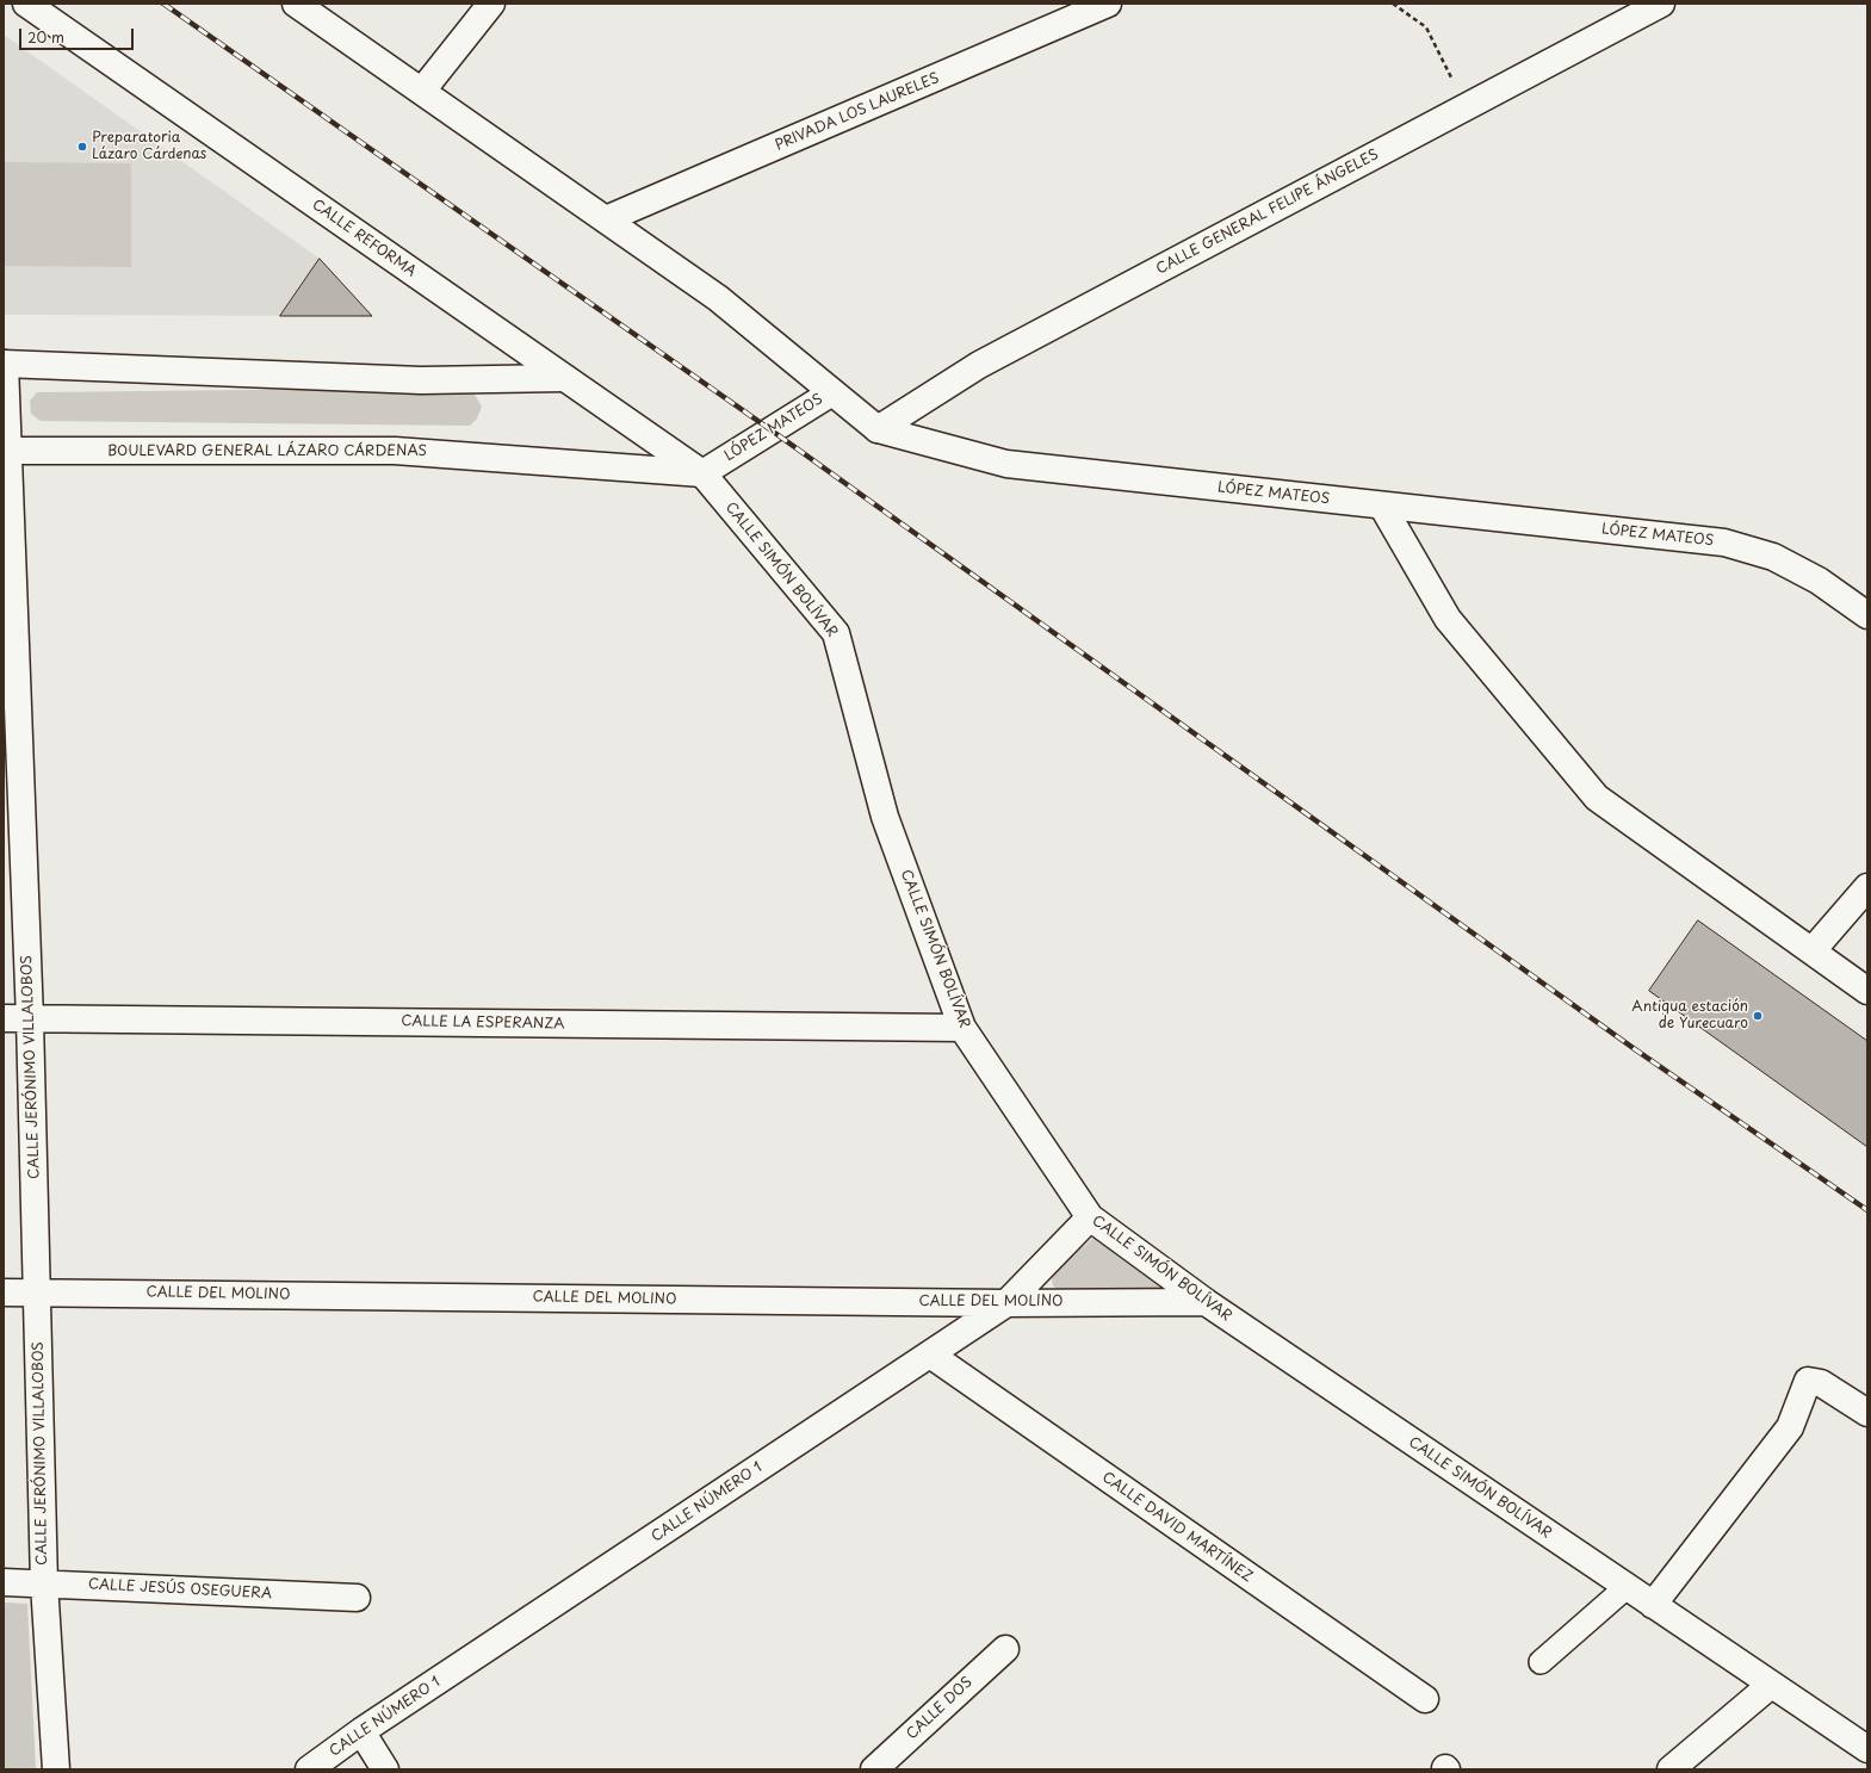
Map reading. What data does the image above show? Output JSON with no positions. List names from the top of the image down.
{
  "streets": {
    "street": [
      "PRIVADA LOS LAURELES",
      "CALLE GENERAL FELIPE ÁNGELES",
      "CALLE REFORMA",
      "LÓPEZ MATEOS",
      "BOULEVARD GENERAL LÁZARO CÁRDENAS",
      "CALLE SIMÓN BOLÍVAR",
      "CALLE LA ESPERANZA",
      "CALLE JERÓNIMO VILLALOBOS",
      "CALLE DEL MOLINO",
      "CALLE NÚMERO 1",
      "CALLE DAVID MARTÍNEZ",
      "CALLE JESÚS OSEGUERA",
      "CALLE DOS"
    ]
  },
  "crossings": [
    ["CALLE GENERAL FELIPE ÁNGELES", "LÓPEZ MATEOS"],
    ["CALLE REFORMA", "LÓPEZ MATEOS"],
    ["CALLE REFORMA", "BOULEVARD GENERAL LÁZARO CÁRDENAS"],
    ["CALLE REFORMA", "CALLE SIMÓN BOLÍVAR"],
    ["LÓPEZ MATEOS", "BOULEVARD GENERAL LÁZARO CÁRDENAS"],
    ["LÓPEZ MATEOS", "CALLE SIMÓN BOLÍVAR"],
    ["BOULEVARD GENERAL LÁZARO CÁRDENAS", "CALLE SIMÓN BOLÍVAR"],
    ["BOULEVARD GENERAL LÁZARO CÁRDENAS", "CALLE JERÓNIMO VILLALOBOS"],
    ["CALLE SIMÓN BOLÍVAR", "CALLE LA ESPERANZA"],
    ["CALLE SIMÓN BOLÍVAR", "CALLE DEL MOLINO"],
    ["CALLE SIMÓN BOLÍVAR", "CALLE NÚMERO 1"],
    ["CALLE LA ESPERANZA", "CALLE JERÓNIMO VILLALOBOS"],
    ["CALLE JERÓNIMO VILLALOBOS", "CALLE DEL MOLINO"],
    ["CALLE JERÓNIMO VILLALOBOS", "CALLE JESÚS OSEGUERA"],
    ["CALLE DEL MOLINO", "CALLE NÚMERO 1"],
    ["CALLE NÚMERO 1", "CALLE DAVID MARTÍNEZ"]
  ],
  "places": ["Preparatoria Lázaro Cárdenas", "Antigua estación de Yurecuaro"],
  "scale_bar": "20 m"
}
